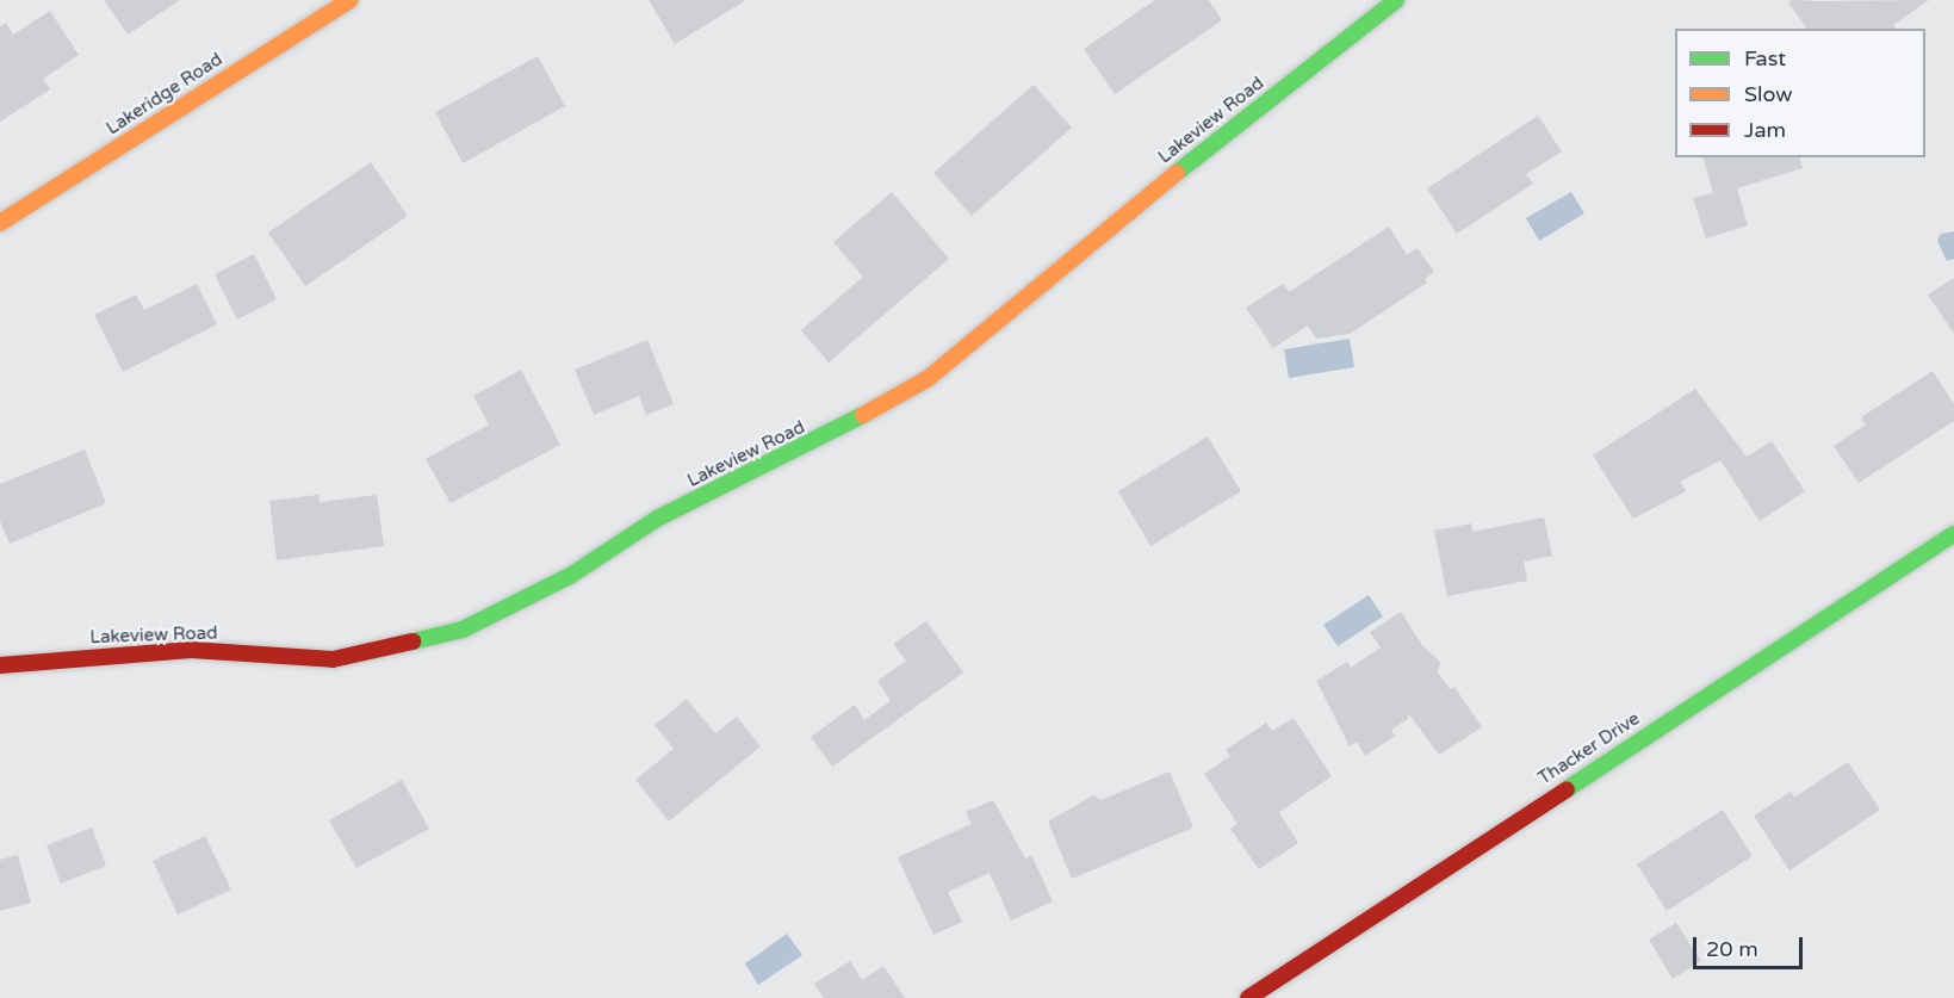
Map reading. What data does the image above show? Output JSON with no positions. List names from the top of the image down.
{
  "streets": {
    "street": ["Lakeridge Road", "Lakeview Road", "Thacker Drive"]
  },
  "legend": ["Fast", "Slow", "Jam"],
  "scale_bar": "20 m"
}
